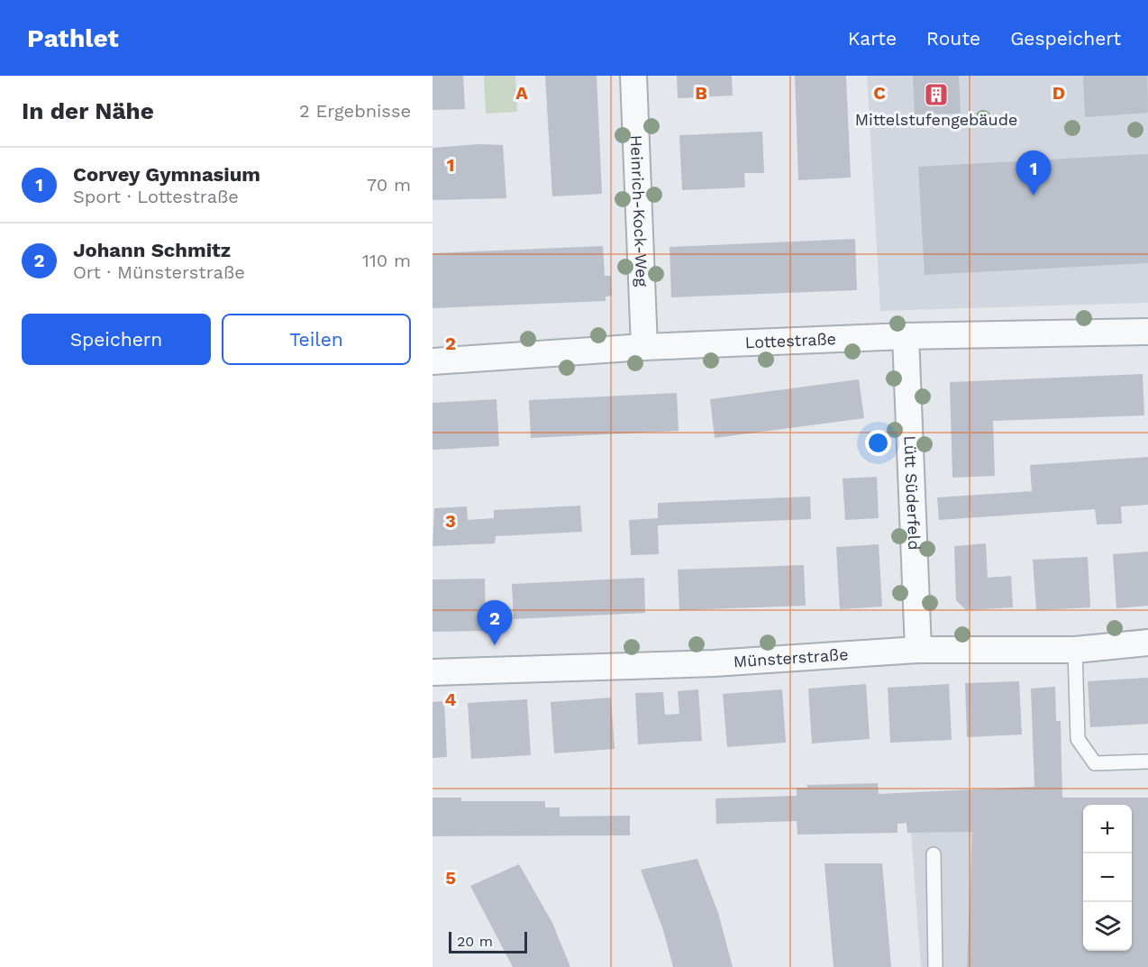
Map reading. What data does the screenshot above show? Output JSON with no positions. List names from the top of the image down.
{
  "streets": {
    "street": [
      "Heinrich-Kock-Weg",
      "Lottestraße",
      "Lütt Süderfeld",
      "Münsterstraße"
    ]
  },
  "crossings": [
    ["Heinrich-Kock-Weg", "Lottestraße"],
    ["Lottestraße", "Lütt Süderfeld"],
    ["Lütt Süderfeld", "Münsterstraße"]
  ],
  "places": {
    "building": ["Mittelstufengebäude"]
  },
  "scale_bar": "20 m",
  "page": {
    "header": "Pathlet",
    "nav": ["Karte", "Route", "Gespeichert"],
    "heading": ["In der Nähe", "2 Ergebnisse"],
    "list": [
      {
        "mark": "1",
        "name": "Corvey Gymnasium",
        "note": "Sport · Lottestraße",
        "value": "70 m"
      },
      {
        "mark": "2",
        "name": "Johann Schmitz",
        "note": "Ort · Münsterstraße",
        "value": "110 m"
      }
    ],
    "pins": ["1", "2"],
    "buttons": ["Speichern", "Teilen"],
    "map_buttons": ["+", "−"],
    "scale": "20 m"
  },
  "grid": {
    "columns": [
      "A",
      "B",
      "C",
      "D"
    ],
    "rows": [
      "1",
      "2",
      "3",
      "4",
      "5"
    ]
  }
}
